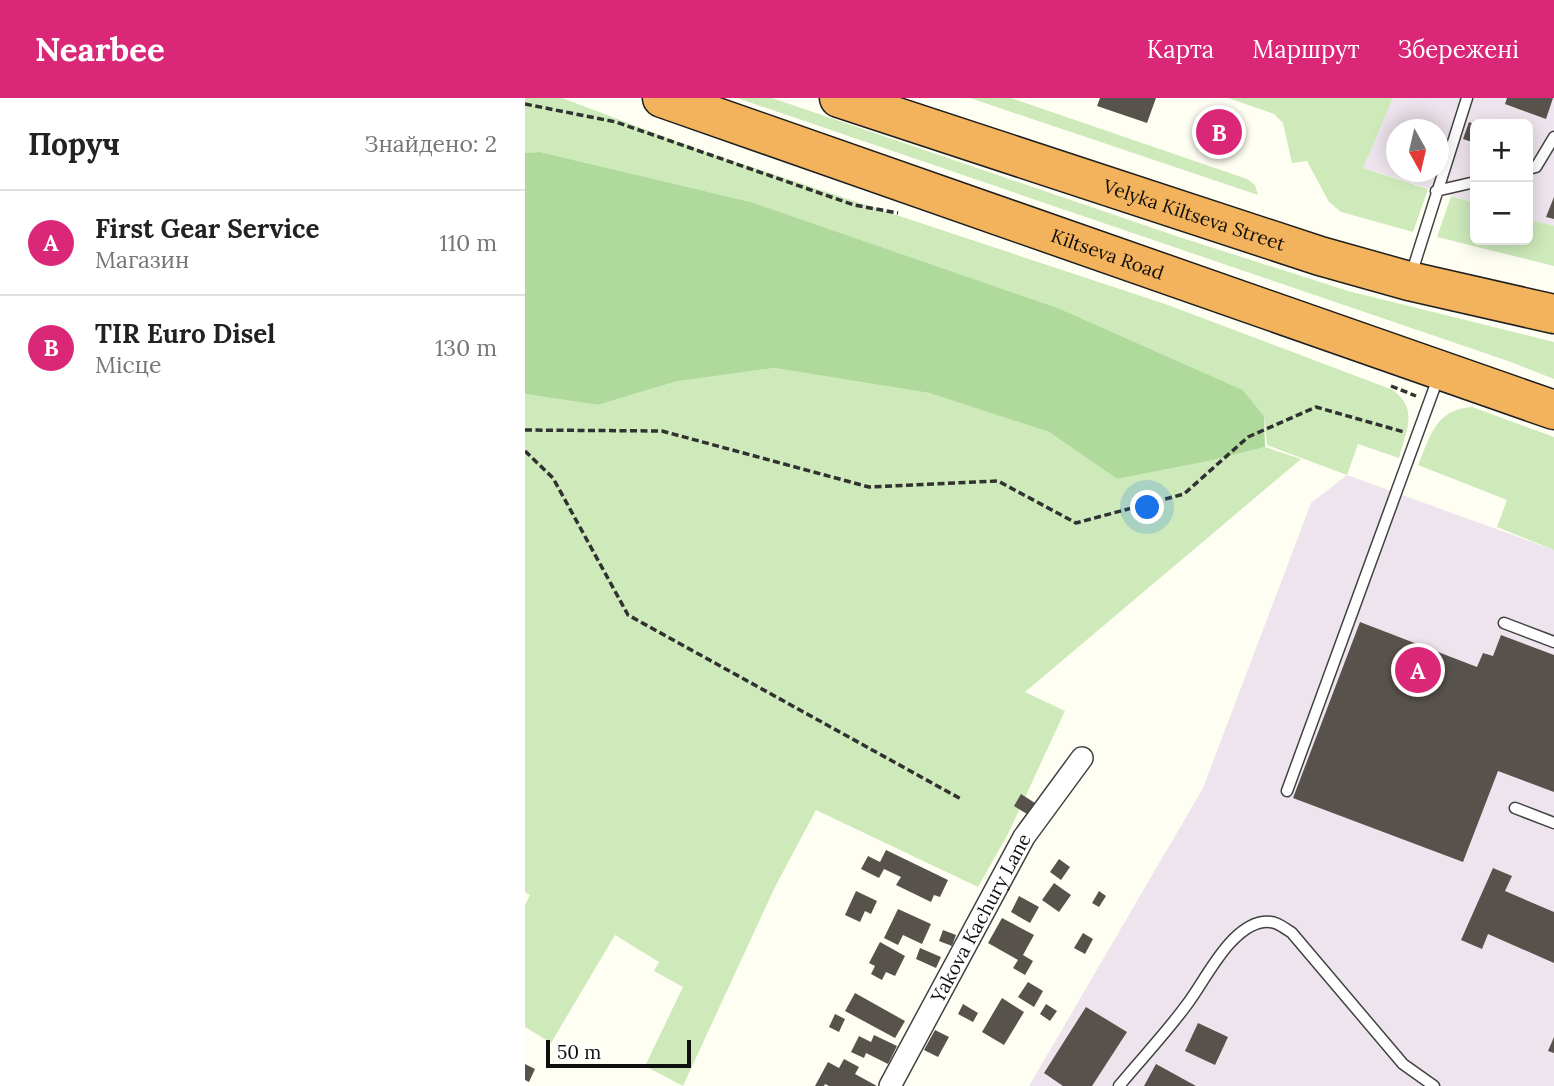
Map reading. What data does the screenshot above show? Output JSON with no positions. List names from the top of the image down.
{
  "streets": {
    "highway": ["Velyka Kiltseva Street", "Kiltseva Road"],
    "street": ["Yakova Kachury Lane"]
  },
  "scale_bar": "50 m",
  "north": "bottom",
  "page": {
    "header": "Nearbee",
    "nav": ["Карта", "Маршрут", "Збережені"],
    "heading": ["Поруч", "Знайдено: 2"],
    "pins": ["B", "A"],
    "map_buttons": ["+", "−"],
    "list": [
      {
        "mark": "A",
        "name": "First Gear Service",
        "note": "Магазин",
        "value": "110 m"
      },
      {
        "mark": "B",
        "name": "TIR Euro Disel",
        "note": "Місце",
        "value": "130 m"
      }
    ],
    "scale": "50 m"
  }
}
